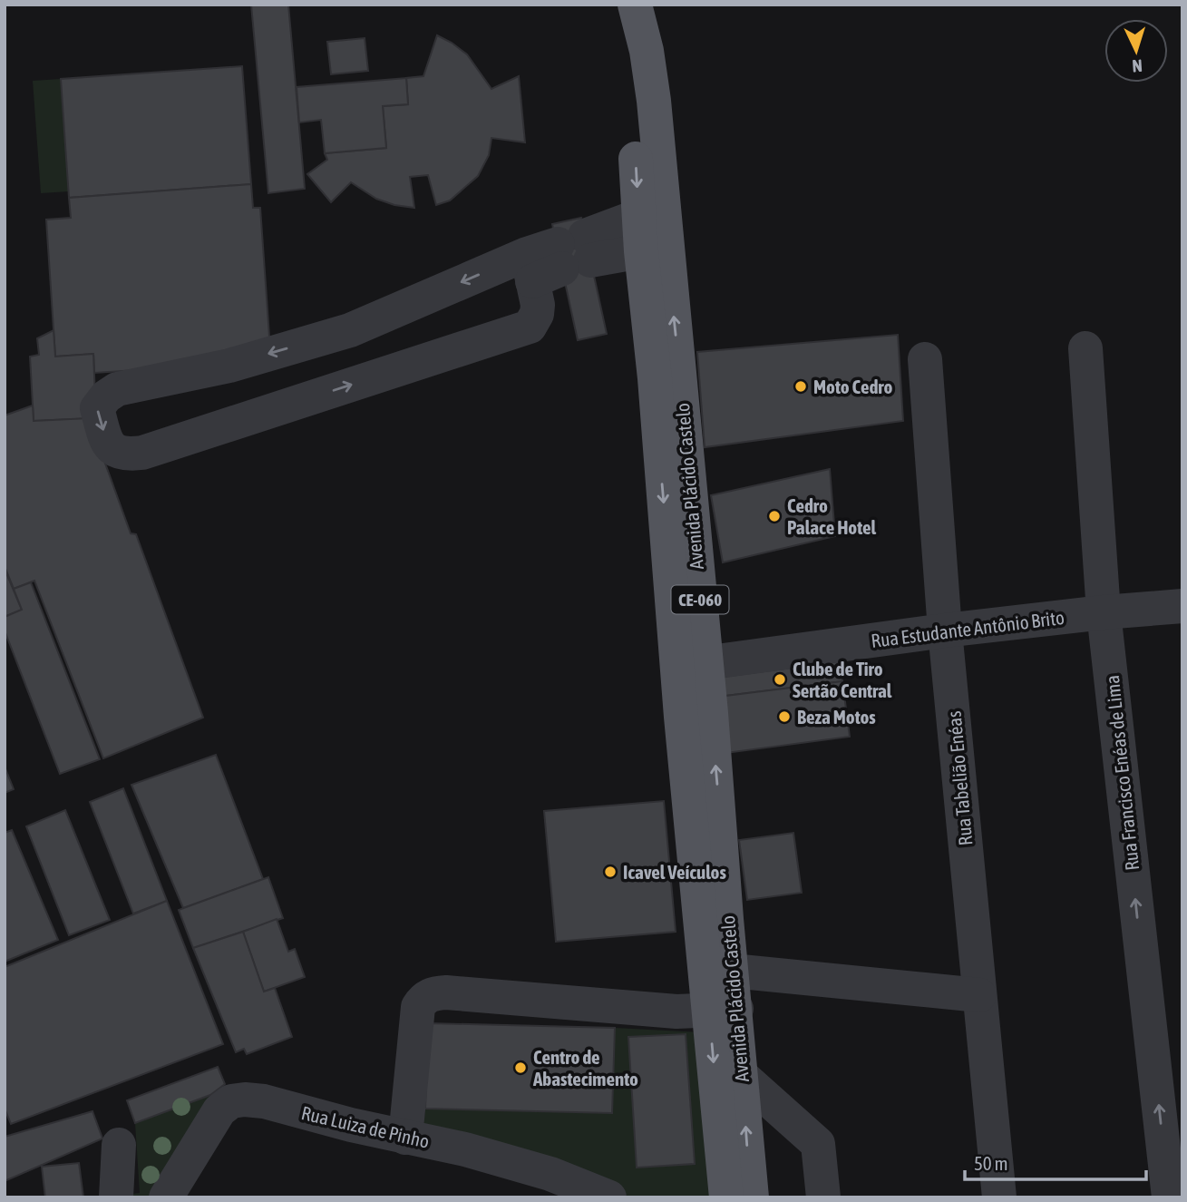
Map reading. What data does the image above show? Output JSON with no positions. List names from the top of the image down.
{
  "streets": {
    "main road": ["Avenida Plácido Castelo", "CE-060"],
    "street": [
      "Rua Estudante Antônio Brito",
      "Rua Francisco Enéas de Lima",
      "Rua Tabelião Enéas",
      "Rua Luiza de Pinho"
    ]
  },
  "crossings": [
    ["Avenida Plácido Castelo", "Rua Estudante Antônio Brito"],
    ["Rua Estudante Antônio Brito", "Rua Francisco Enéas de Lima"],
    ["Rua Estudante Antônio Brito", "Rua Tabelião Enéas"]
  ],
  "one_way": ["Rua Francisco Enéas de Lima"],
  "places": [
    "Moto Cedro",
    "Cedro Palace Hotel",
    "Clube de Tiro Sertão Central",
    "Beza Motos",
    "Icavel Veículos",
    "Centro de Abastecimento"
  ],
  "scale_bar": "50 m",
  "north": "bottom"
}
